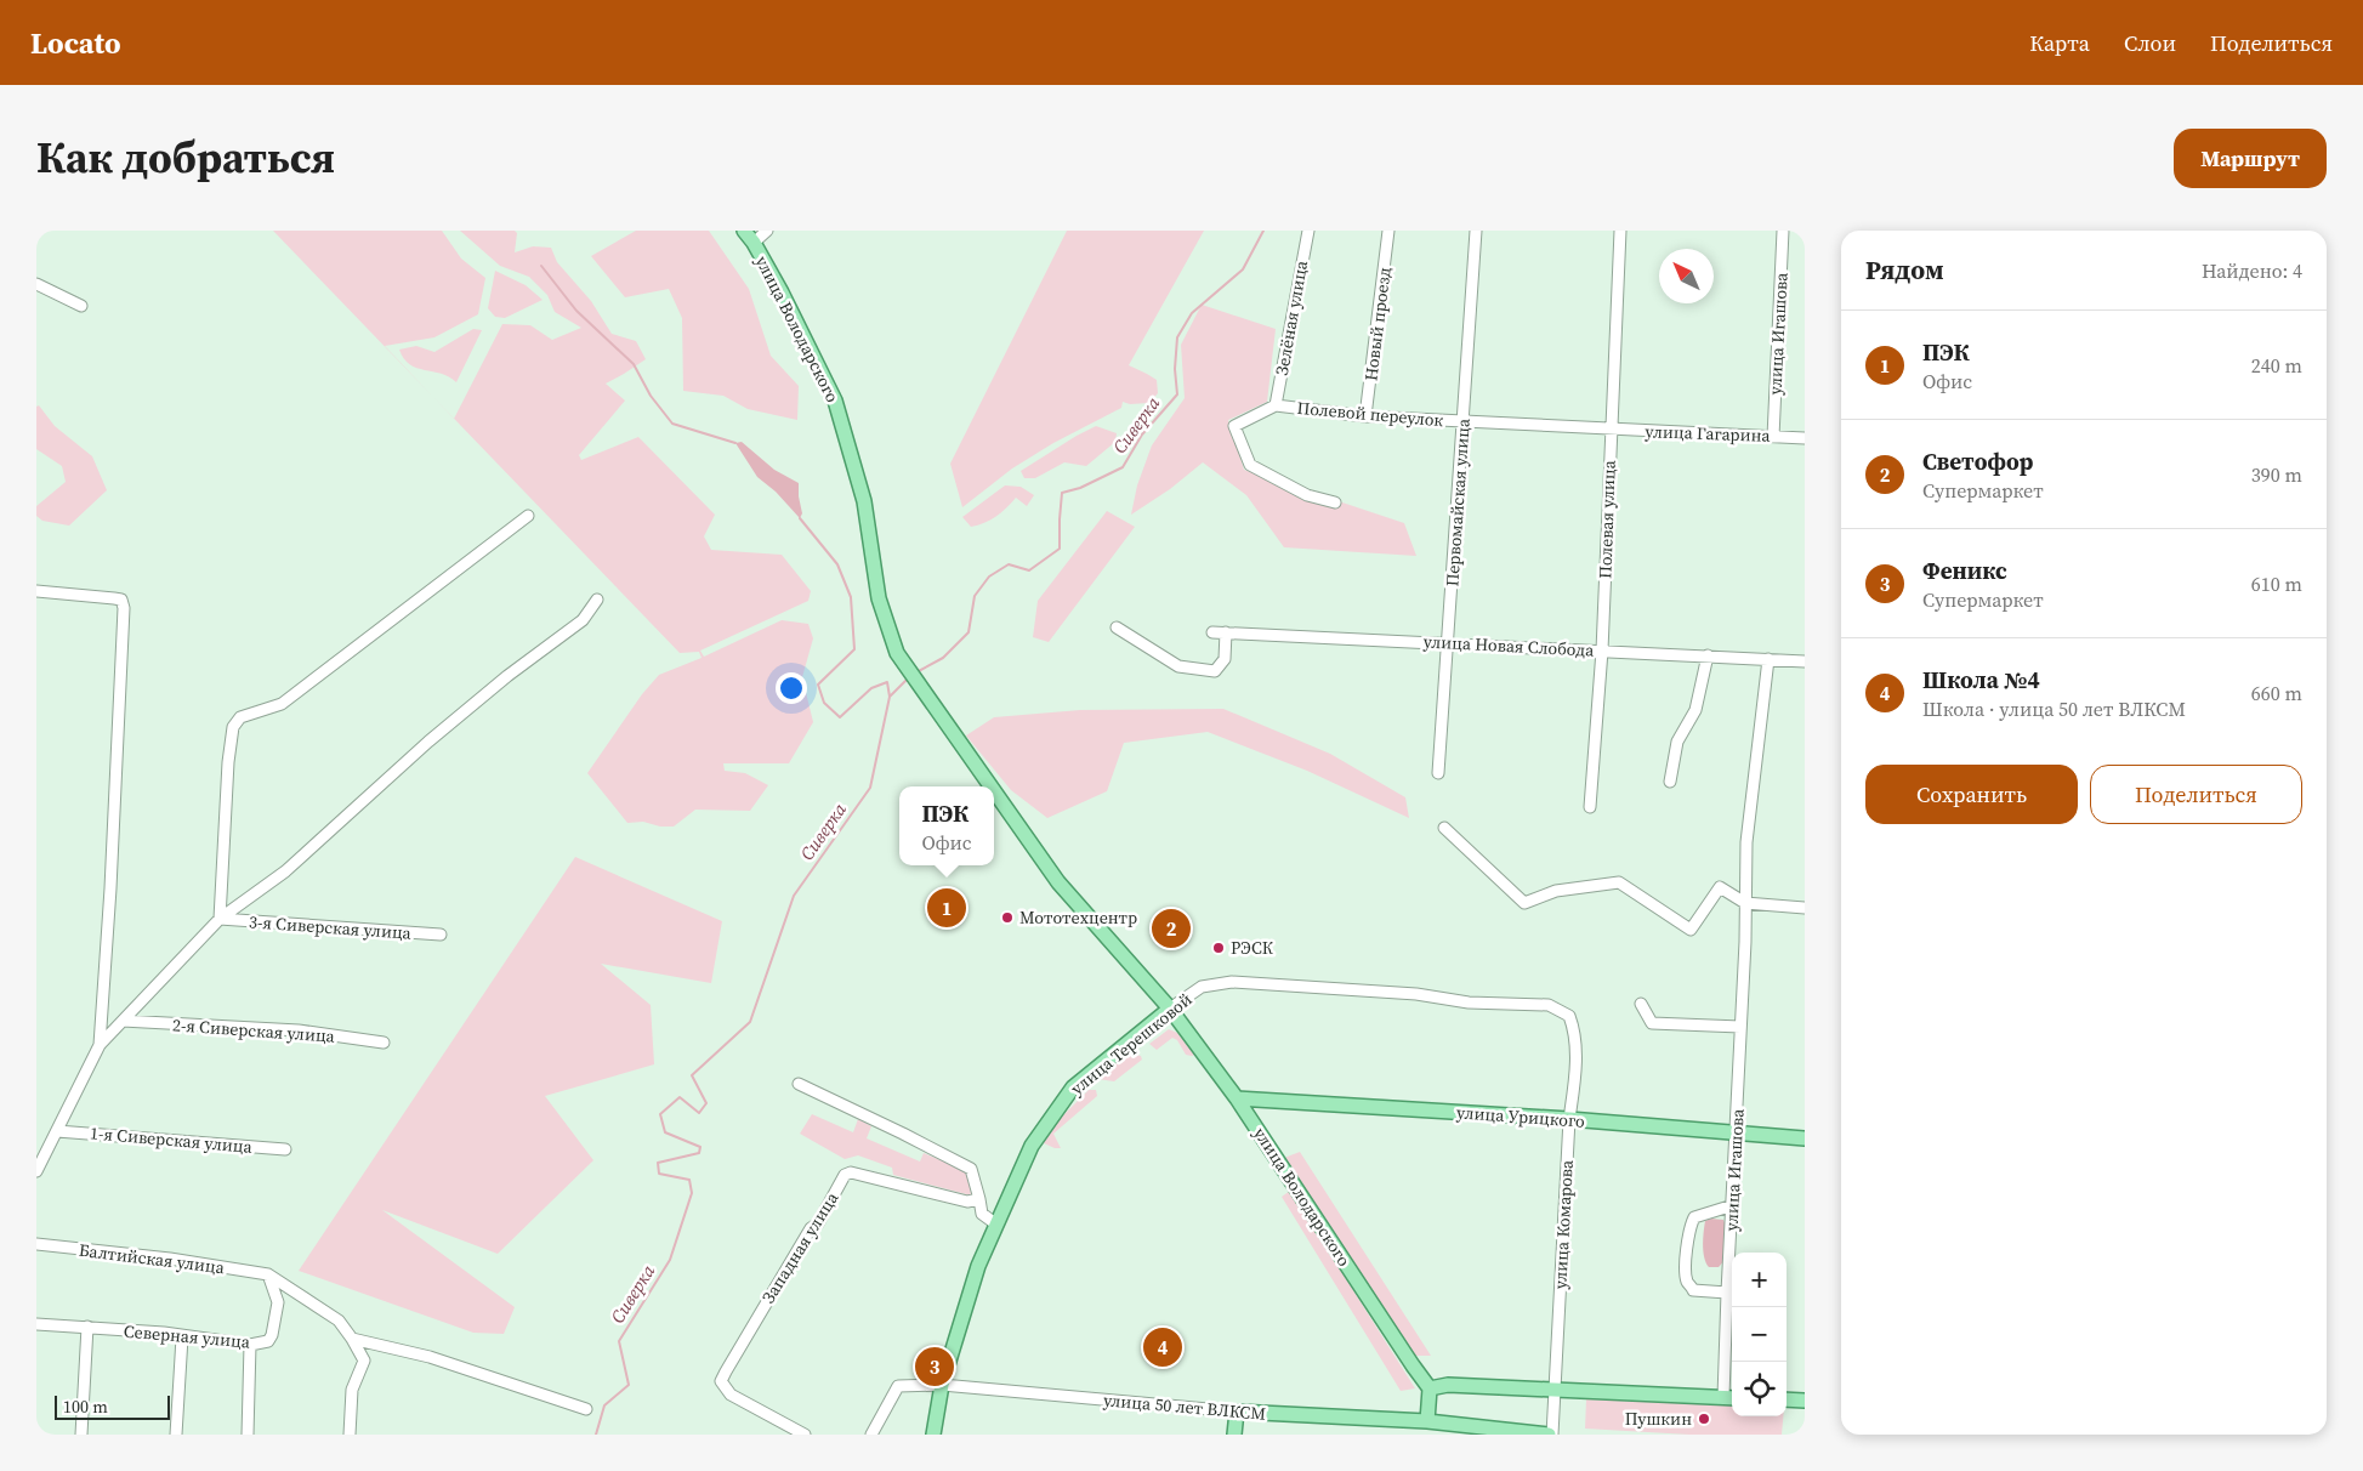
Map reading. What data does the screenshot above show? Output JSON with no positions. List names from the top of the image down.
{
  "streets": {
    "main road": [
      "улица Володарского",
      "улица Терешковой",
      "улица Урицкого",
      "улица 50 лет ВЛКСМ"
    ],
    "street": [
      "Зелёная улица",
      "Новый проезд",
      "улица Игашова",
      "Полевой переулок",
      "улица Гагарина",
      "Первомайская улица",
      "Полевая улица",
      "улица Новая Слобода",
      "3-я Сиверская улица",
      "2-я Сиверская улица",
      "1-я Сиверская улица",
      "улица Комарова",
      "Западная улица",
      "Балтийская улица",
      "Северная улица"
    ]
  },
  "crossings": [
    ["Зелёная улица", "Полевой переулок"],
    ["Новый проезд", "Полевой переулок"],
    ["улица Володарского", "улица Терешковой"],
    ["улица Володарского", "улица Урицкого"],
    ["улица Игашова", "улица Гагарина"],
    ["улица Игашова", "улица Новая Слобода"],
    ["улица Игашова", "улица Урицкого"],
    ["Полевой переулок", "улица Гагарина"],
    ["Полевой переулок", "Первомайская улица"],
    ["Полевой переулок", "Полевая улица"],
    ["улица Гагарина", "Полевая улица"],
    ["Первомайская улица", "улица Новая Слобода"],
    ["Полевая улица", "улица Новая Слобода"],
    ["улица Терешковой", "улица Комарова"],
    ["улица Терешковой", "улица 50 лет ВЛКСМ"],
    ["улица Урицкого", "улица Комарова"],
    ["улица Комарова", "улица 50 лет ВЛКСМ"],
    ["Балтийская улица", "Северная улица"]
  ],
  "water": ["Сиверка"],
  "places": ["Мототехцентр", "РЭСК", "Пушкин"],
  "scale_bar": "100 m",
  "north": "top left",
  "page": {
    "header": "Locato",
    "nav": ["Карта", "Слои", "Поделиться"],
    "title": "Как добраться",
    "buttons": [
      "Маршрут",
      ["Сохранить", "Поделиться"]
    ],
    "heading": ["Рядом", "Найдено: 4"],
    "list": [
      {
        "mark": "1",
        "name": "ПЭК",
        "note": "Офис",
        "value": "240 m"
      },
      {
        "mark": "2",
        "name": "Светофор",
        "note": "Супермаркет",
        "value": "390 m"
      },
      {
        "mark": "3",
        "name": "Феникс",
        "note": "Супермаркет",
        "value": "610 m"
      },
      {
        "mark": "4",
        "name": "Школа №4",
        "note": "Школа · улица 50 лет ВЛКСМ",
        "value": "660 m"
      }
    ],
    "popup": ["ПЭК", "Офис"],
    "pins": [
      "1",
      "2",
      "4",
      "3"
    ],
    "map_buttons": ["+", "−"],
    "scale": "100 m"
  }
}
